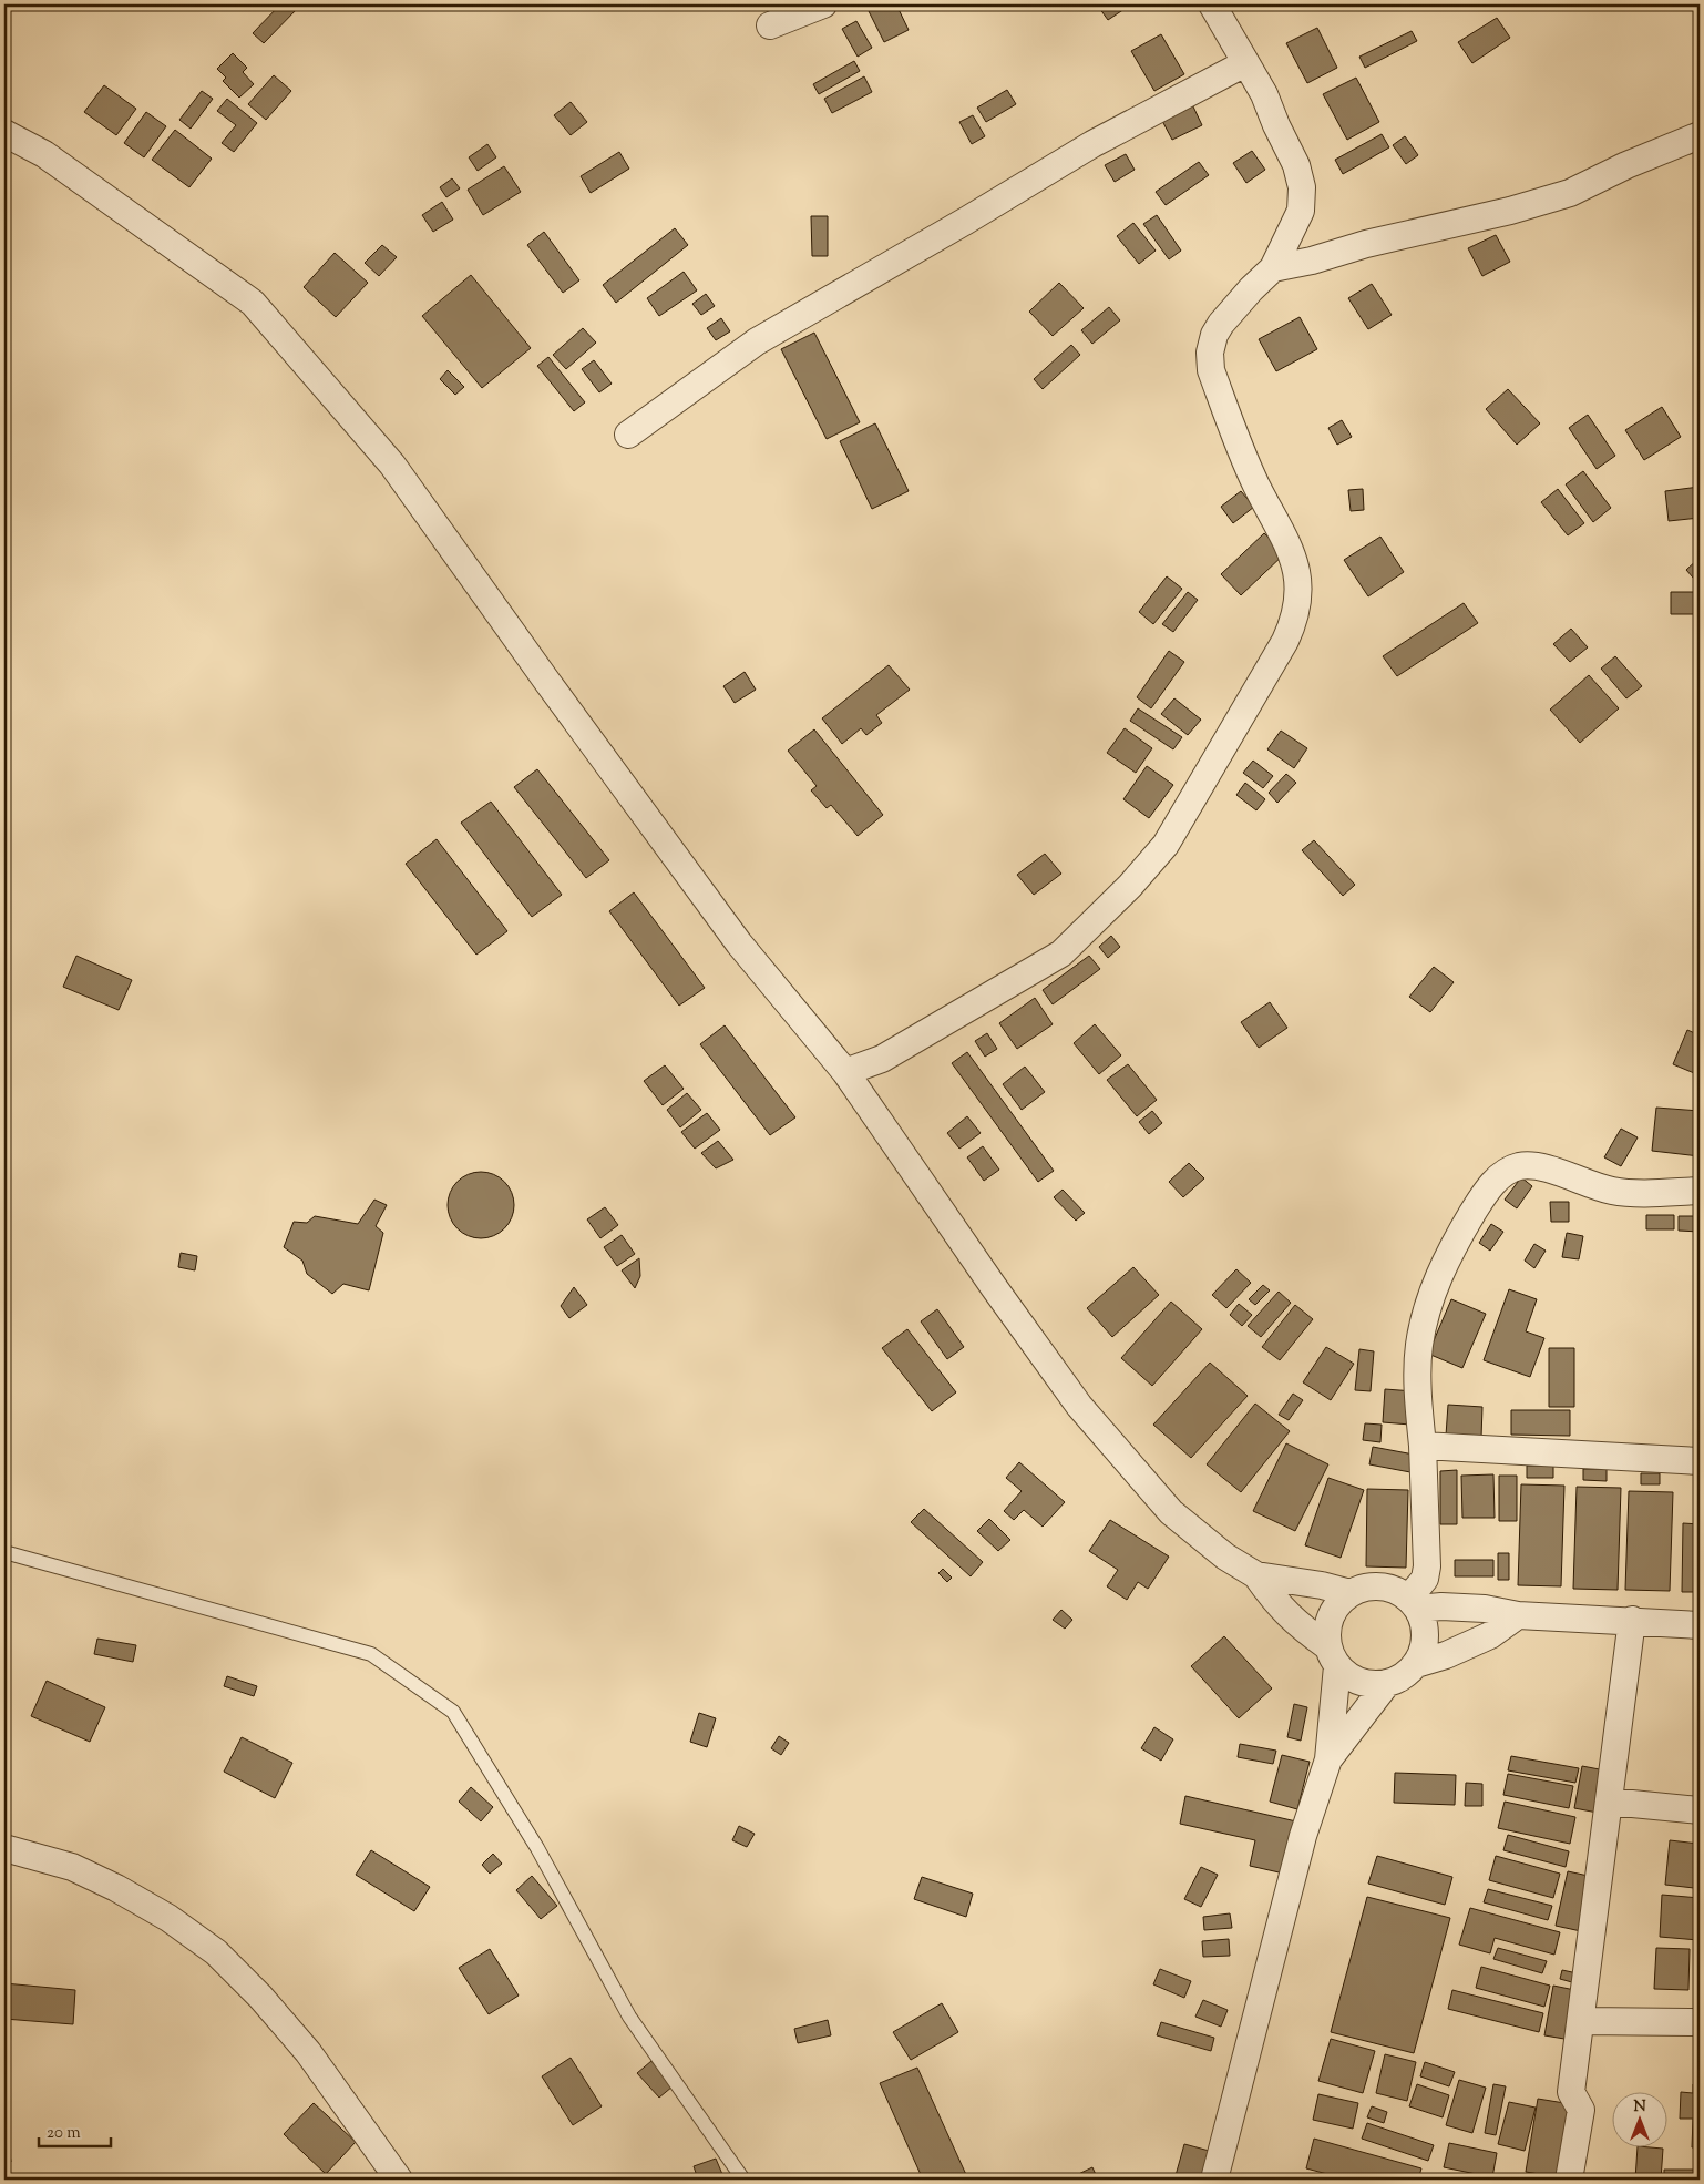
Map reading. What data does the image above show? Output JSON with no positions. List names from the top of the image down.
{
  "scale_bar": "20 m",
  "north": "top"
}
